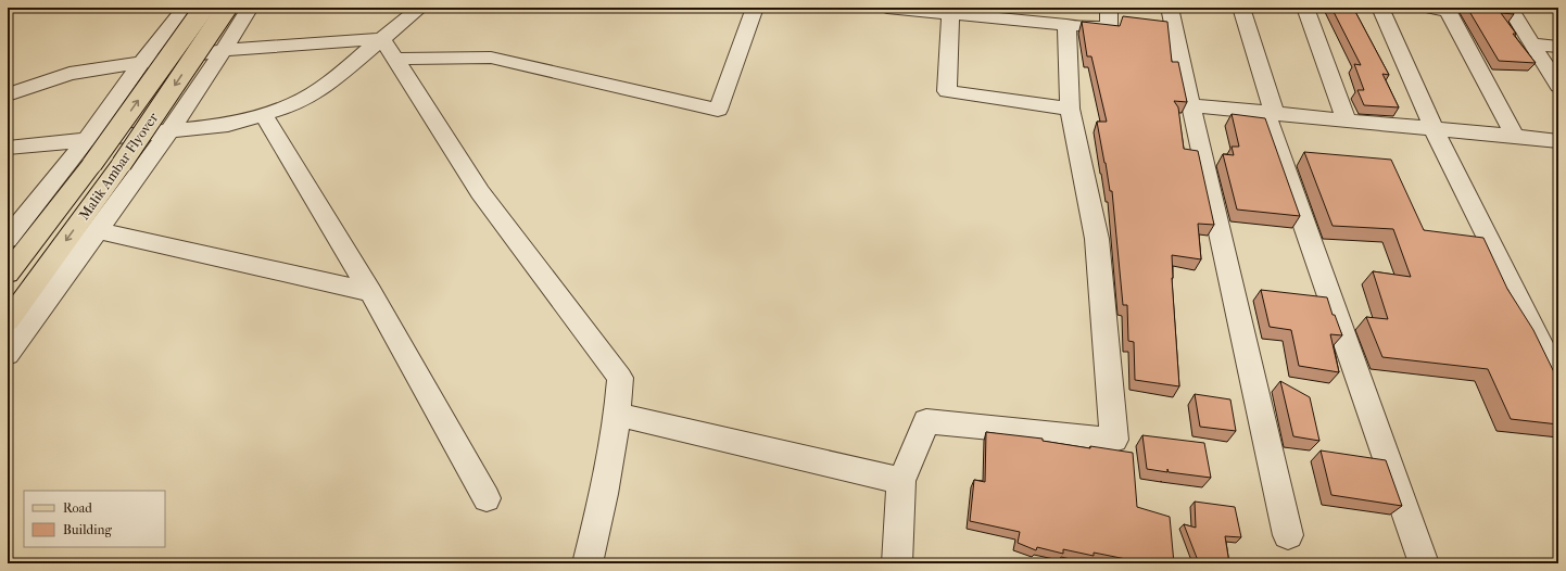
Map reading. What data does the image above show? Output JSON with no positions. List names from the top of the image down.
{
  "streets": {
    "main road": ["Malik Ambar Flyover"]
  },
  "legend": ["Road", "Building"]
}
